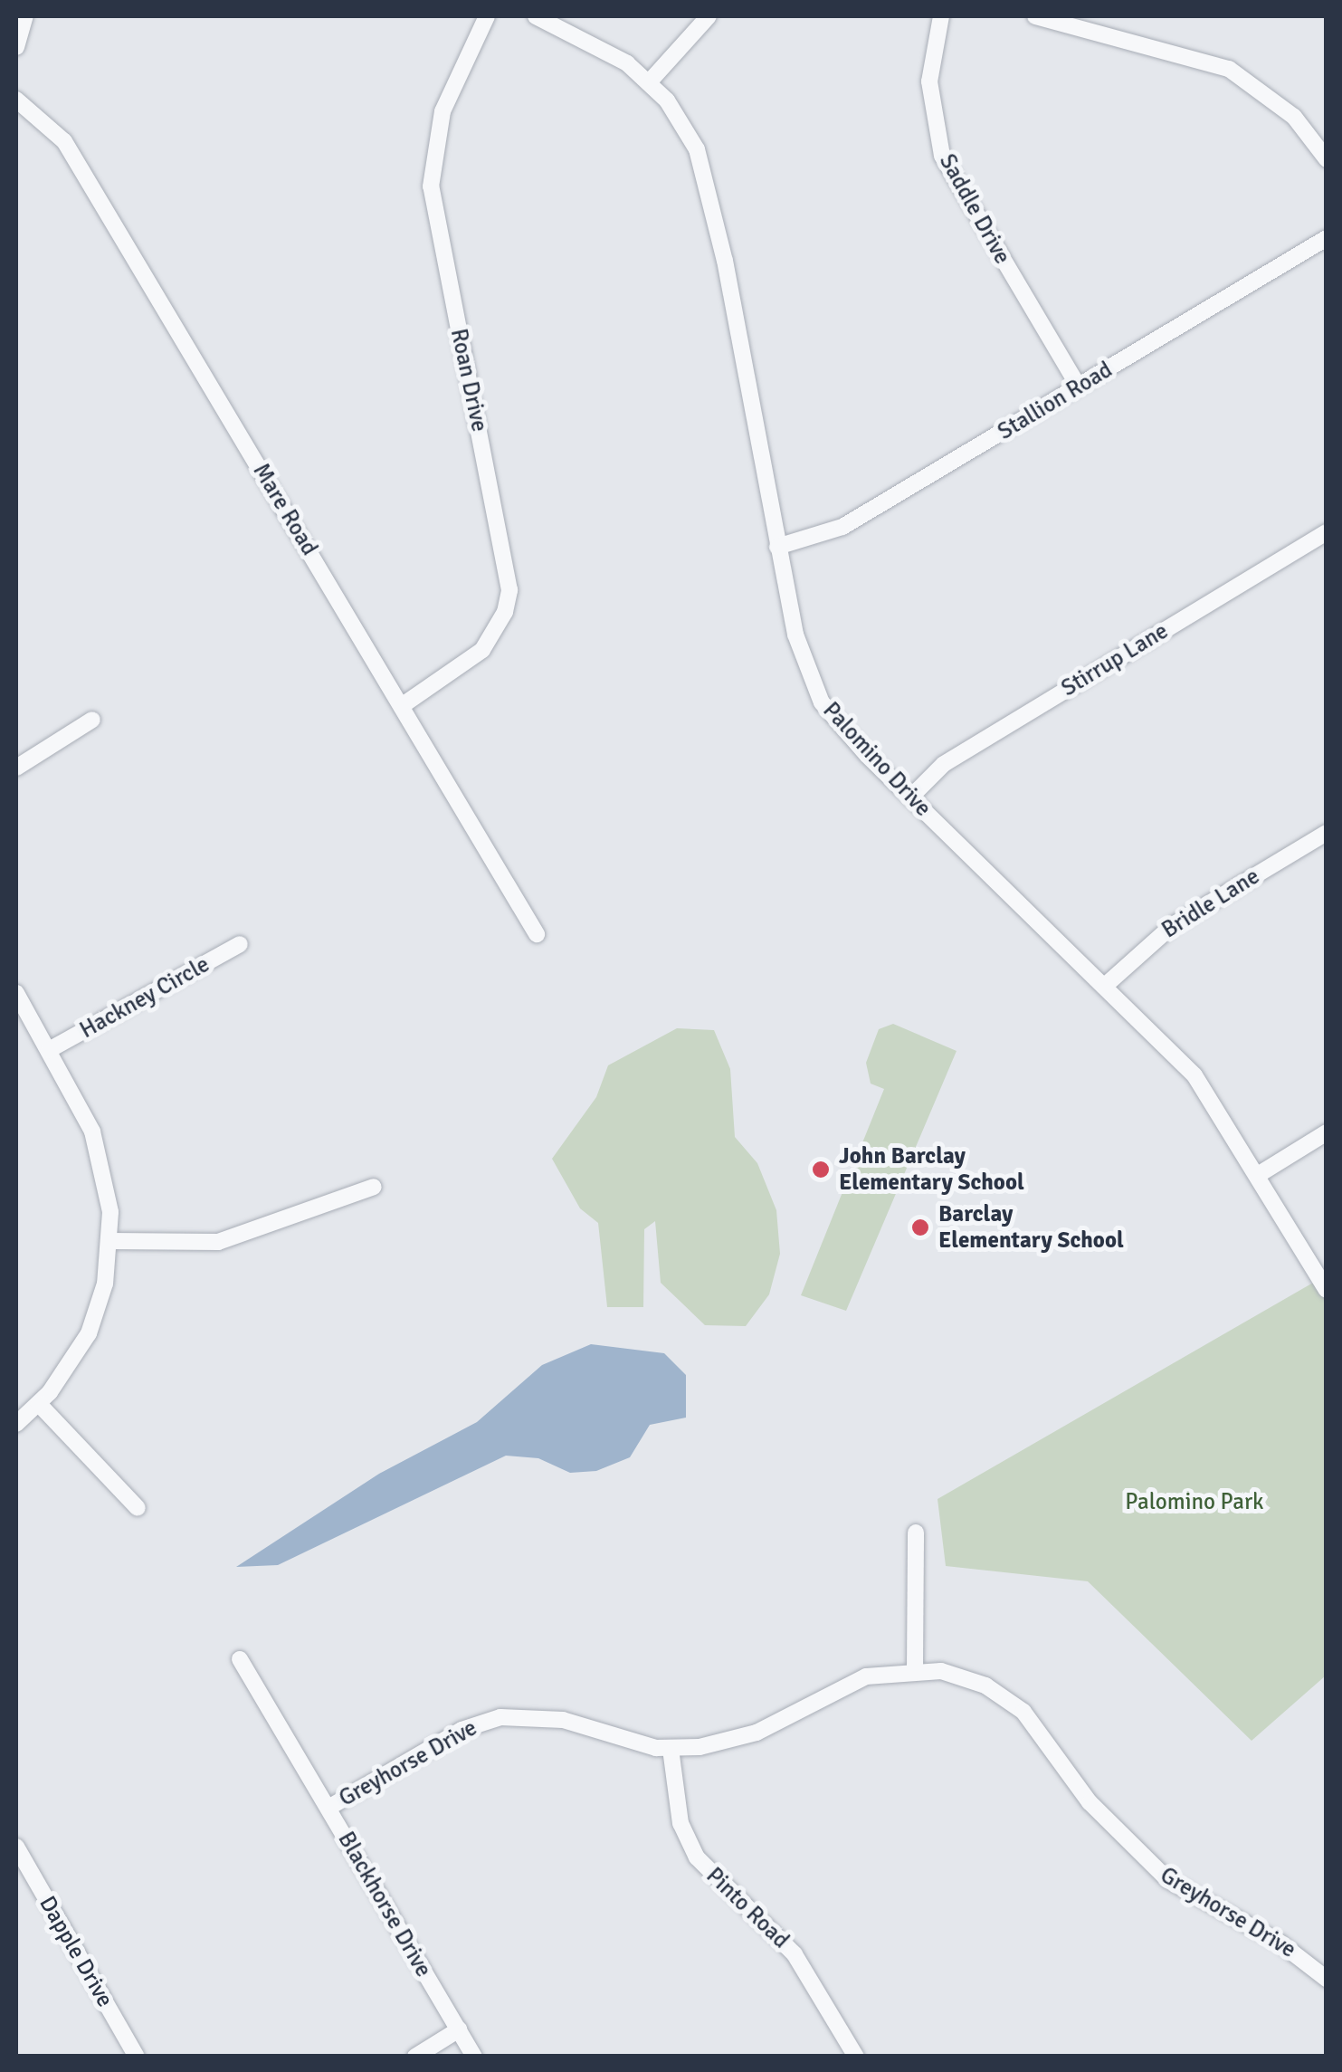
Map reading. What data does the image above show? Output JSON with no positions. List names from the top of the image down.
{
  "streets": {
    "street": [
      "Saddle Drive",
      "Roan Drive",
      "Stallion Road",
      "Mare Road",
      "Stirrup Lane",
      "Palomino Drive",
      "Bridle Lane",
      "Hackney Circle",
      "Greyhorse Drive",
      "Blackhorse Drive",
      "Pinto Road",
      "Dapple Drive"
    ]
  },
  "crossings": [
    ["Saddle Drive", "Stallion Road"],
    ["Roan Drive", "Mare Road"],
    ["Stallion Road", "Palomino Drive"],
    ["Stirrup Lane", "Palomino Drive"],
    ["Palomino Drive", "Bridle Lane"],
    ["Greyhorse Drive", "Blackhorse Drive"],
    ["Greyhorse Drive", "Pinto Road"]
  ],
  "parks": ["Palomino Park"],
  "places": ["John Barclay Elementary School", "Barclay Elementary School"]
}
